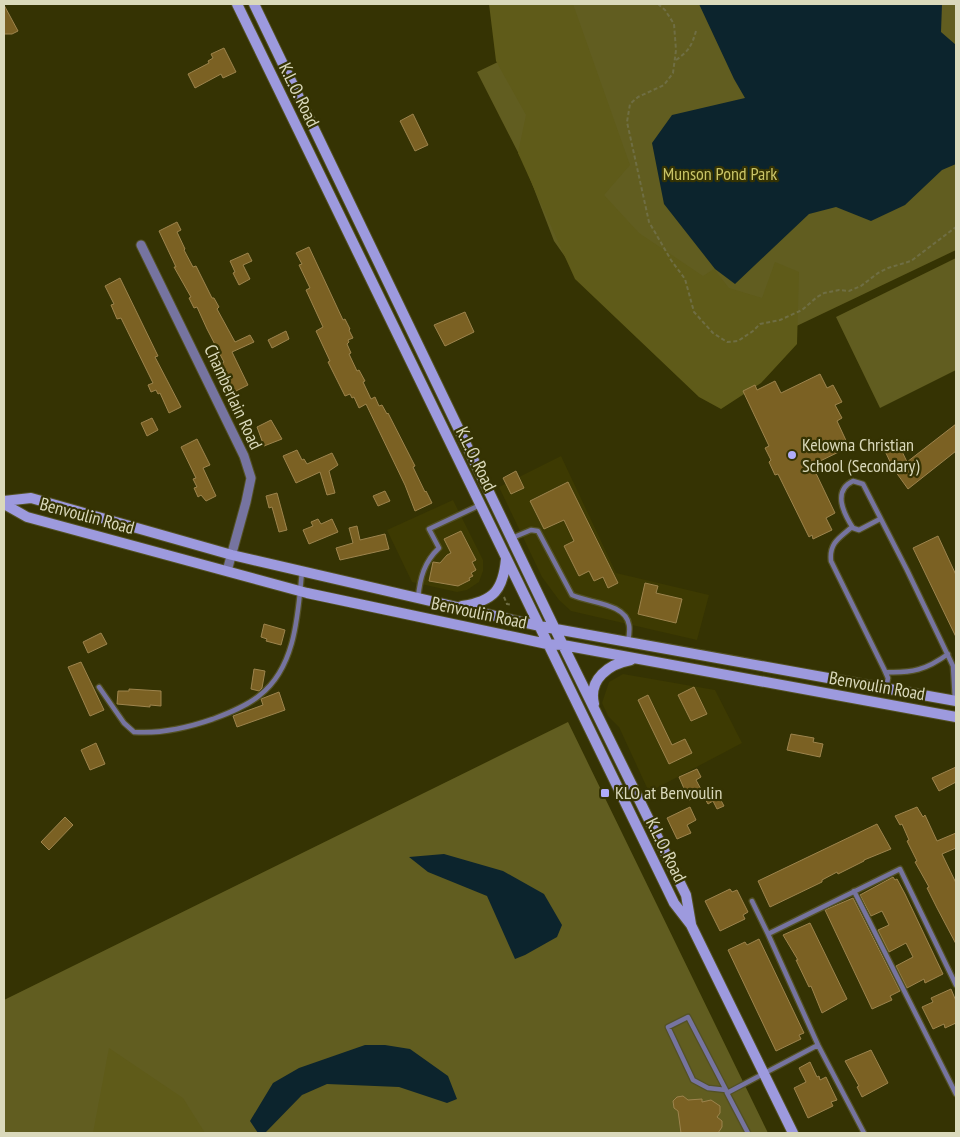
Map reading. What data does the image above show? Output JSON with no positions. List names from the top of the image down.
{
  "streets": {
    "main road": ["K.L.O. Road", "Benvoulin Road"],
    "street": ["Chamberlain Road"]
  },
  "crossings": [
    ["K.L.O. Road", "Benvoulin Road"],
    ["Chamberlain Road", "Benvoulin Road"]
  ],
  "parks": ["Munson Pond Park"],
  "places": {
    "other": ["Kelowna Christian School (Secondary)"],
    "transit": ["KLO at Benvoulin"]
  }
}
